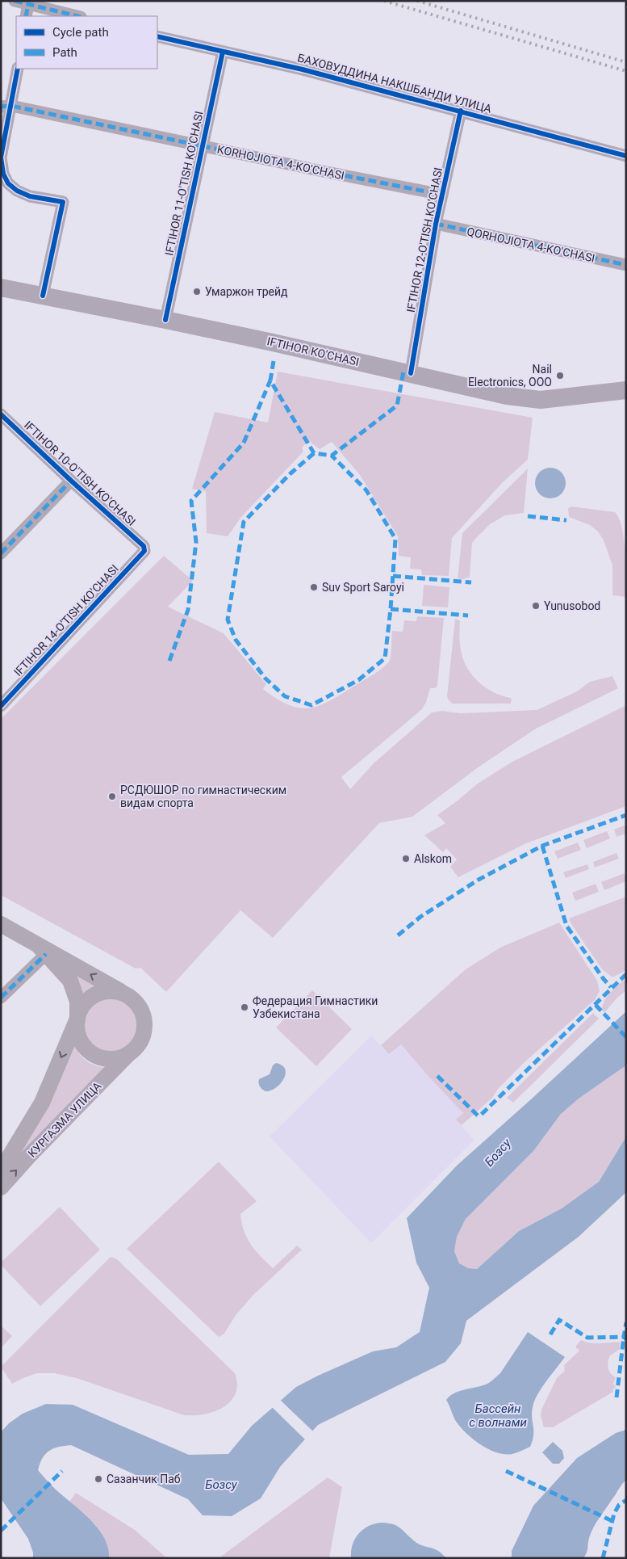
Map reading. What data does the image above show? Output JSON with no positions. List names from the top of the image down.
{
  "streets": {
    "main road": ["IFTIHOR KO'CHASI"],
    "street": [
      "БАХОВУДДИНА НАКШБАНДИ УЛИЦА",
      "KORHOJIOTA 4-KO'CHASI",
      "IFTIHOR 11-O'TISH KO'CHASI",
      "IFTIHOR 12-O'TISH KO'CHASI",
      "QORHOJIOTA 4-KO'CHASI",
      "IFTIHOR 10-O'TISH KO'CHASI",
      "IFTIHOR 14-O'TISH KO'CHASI",
      "КУРГАЗМА УЛИЦА"
    ]
  },
  "crossings": [
    ["БАХОВУДДИНА НАКШБАНДИ УЛИЦА", "IFTIHOR 11-O'TISH KO'CHASI"],
    ["БАХОВУДДИНА НАКШБАНДИ УЛИЦА", "IFTIHOR 12-O'TISH KO'CHASI"],
    ["KORHOJIOTA 4-KO'CHASI", "IFTIHOR 11-O'TISH KO'CHASI"],
    ["KORHOJIOTA 4-KO'CHASI", "IFTIHOR 12-O'TISH KO'CHASI"],
    ["IFTIHOR 11-O'TISH KO'CHASI", "IFTIHOR KO'CHASI"],
    ["IFTIHOR 12-O'TISH KO'CHASI", "QORHOJIOTA 4-KO'CHASI"],
    ["IFTIHOR 12-O'TISH KO'CHASI", "IFTIHOR KO'CHASI"],
    ["IFTIHOR 10-O'TISH KO'CHASI", "IFTIHOR 14-O'TISH KO'CHASI"]
  ],
  "water": ["Бозсу", "Бассейн с волнами"],
  "places": [
    "Умаржон трейд",
    "Nail Electronics, ООО",
    "Suv Sport Saroyi",
    "Yunusobod",
    "РСДЮШОР по гимнастическим видам спорта",
    "Alskom",
    "Федерация Гимнастики Узбекистана",
    "Сазанчик Паб"
  ],
  "legend": ["Cycle path", "Path"]
}
